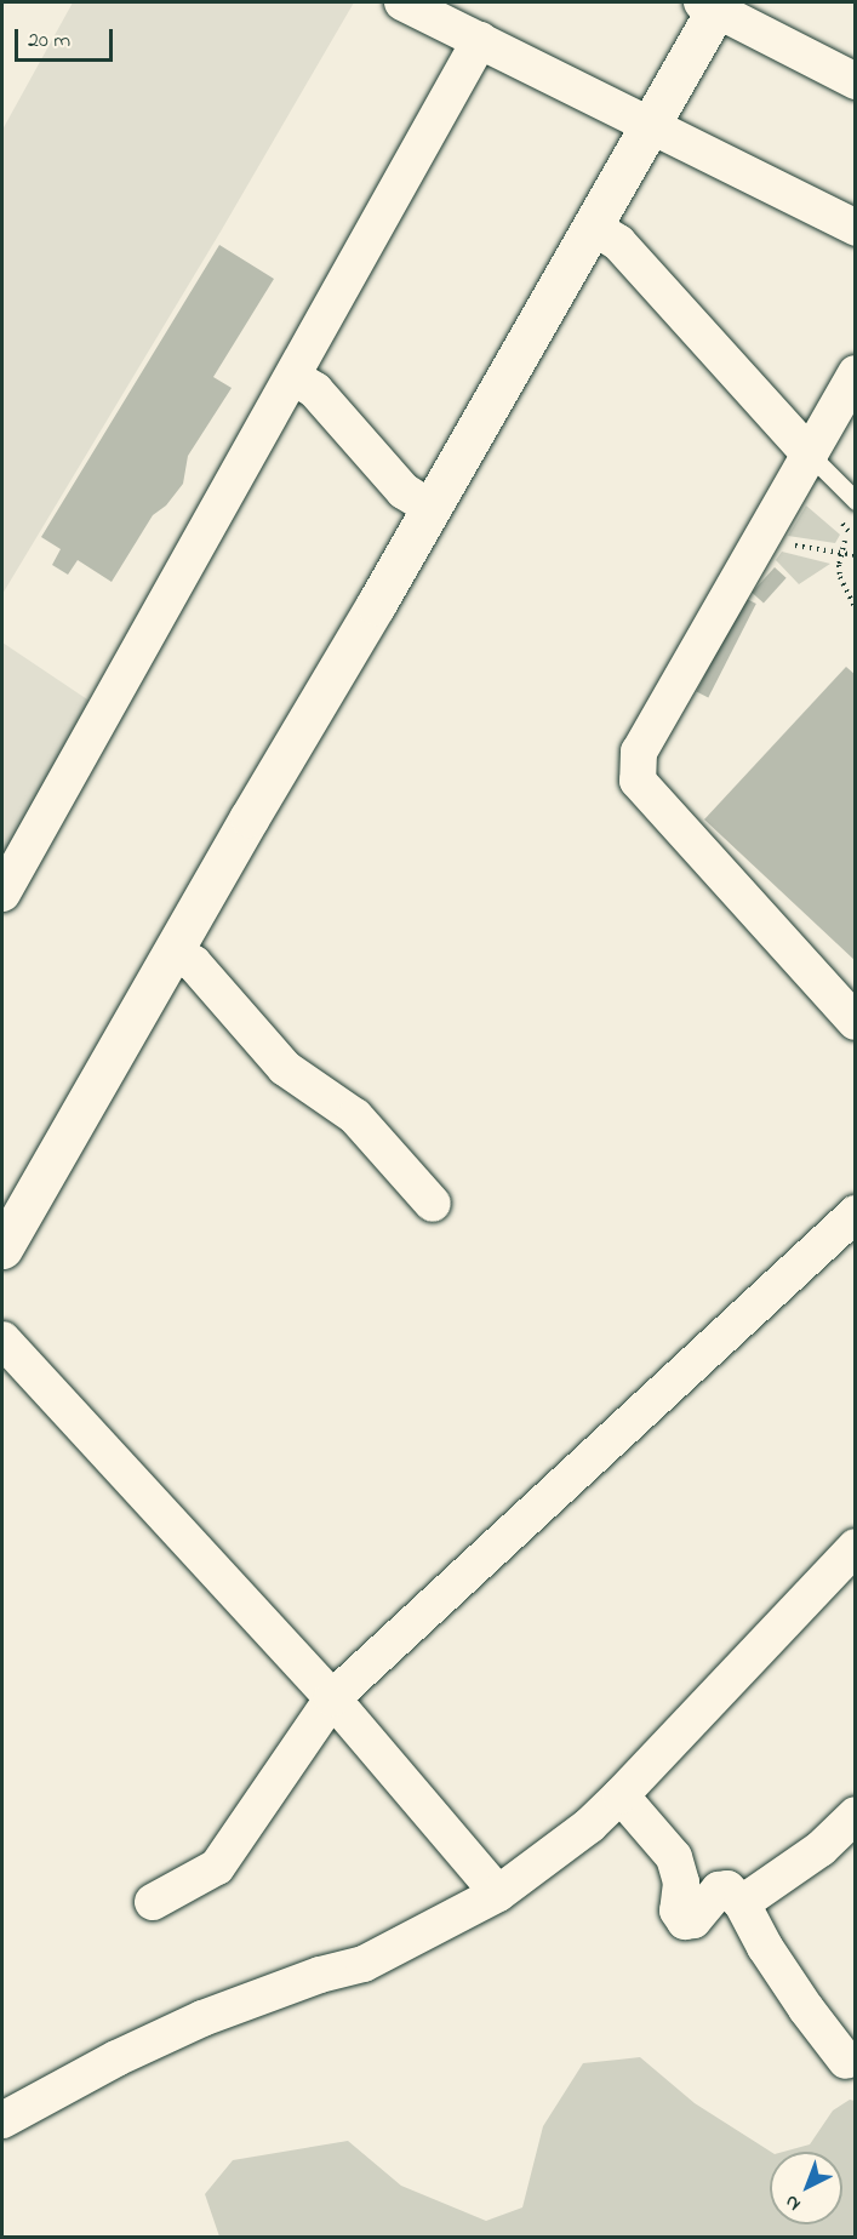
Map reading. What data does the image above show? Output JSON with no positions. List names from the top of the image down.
{
  "scale_bar": "20 m",
  "north": "bottom left"
}
